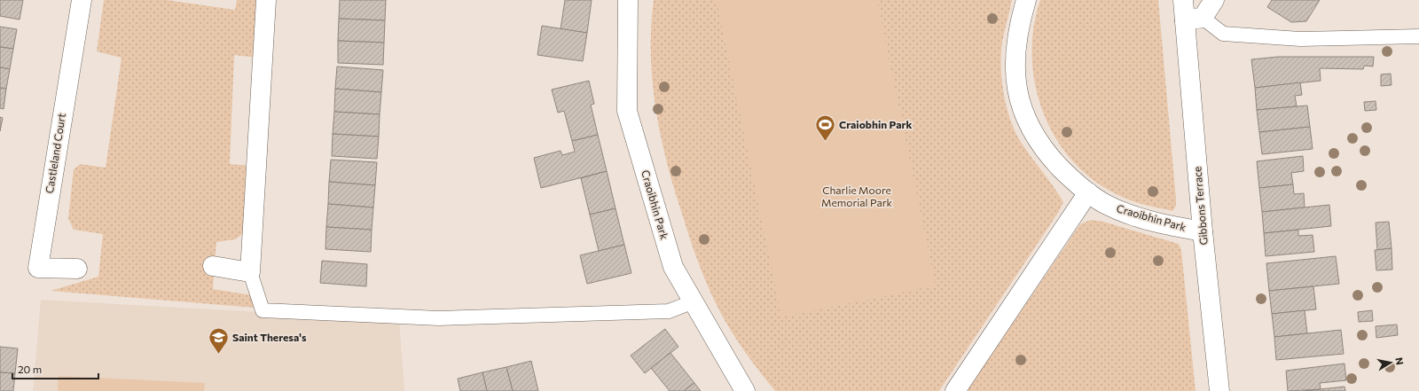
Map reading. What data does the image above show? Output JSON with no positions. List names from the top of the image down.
{
  "streets": {
    "street": ["Castleland Court", "Craoibhin Park", "Gibbons Terrace"]
  },
  "crossings": [
    ["Craoibhin Park", "Gibbons Terrace"]
  ],
  "parks": ["Charlie Moore Memorial Park"],
  "places": {
    "sports": ["Craiobhin Park"],
    "school or university": ["Saint Theresa's"]
  },
  "scale_bar": "20 m",
  "north": "right"
}
